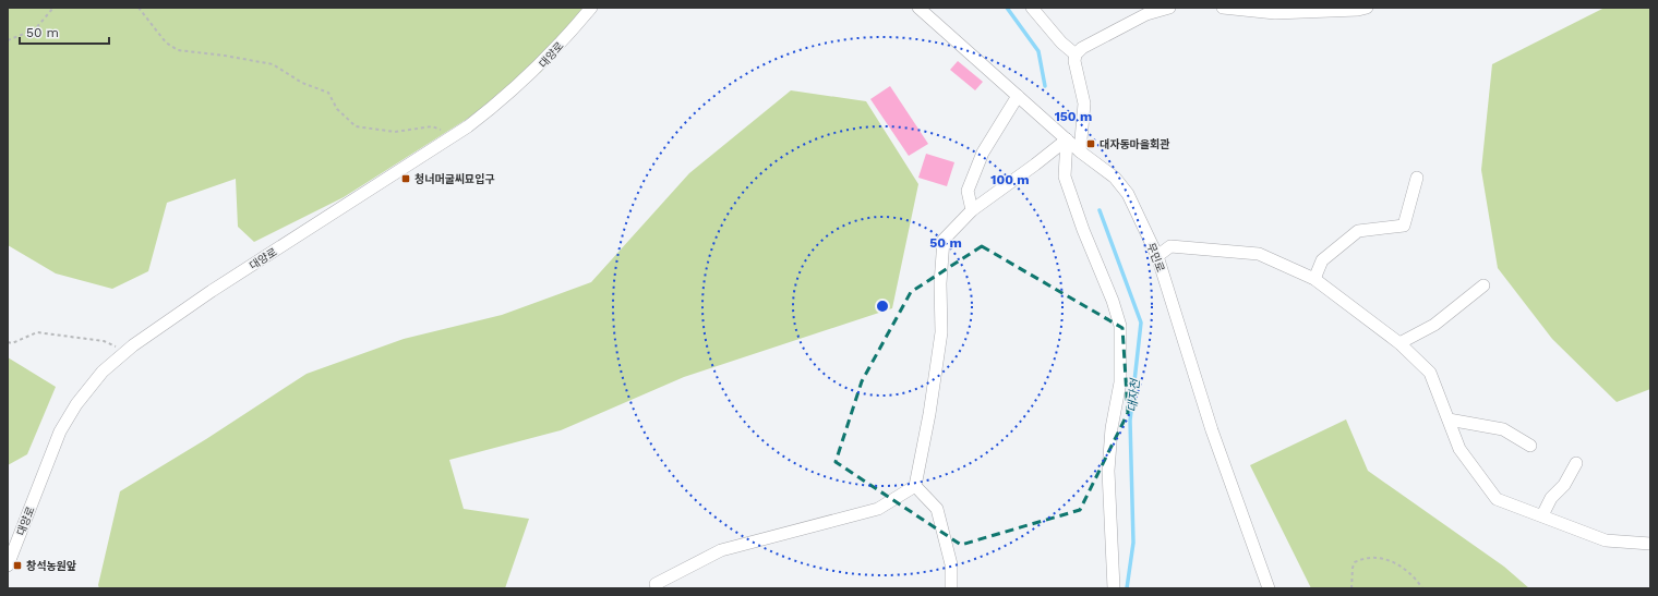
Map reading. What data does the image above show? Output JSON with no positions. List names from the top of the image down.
{
  "streets": {
    "street": ["대양로", "무민로"]
  },
  "water": ["대자천"],
  "places": {
    "transit": ["대자동마을회관", "청너머굴씨묘입구", "창석농원앞"]
  },
  "scale_bar": "50 m",
  "rings": ["150 m", "100 m", "50 m"]
}
